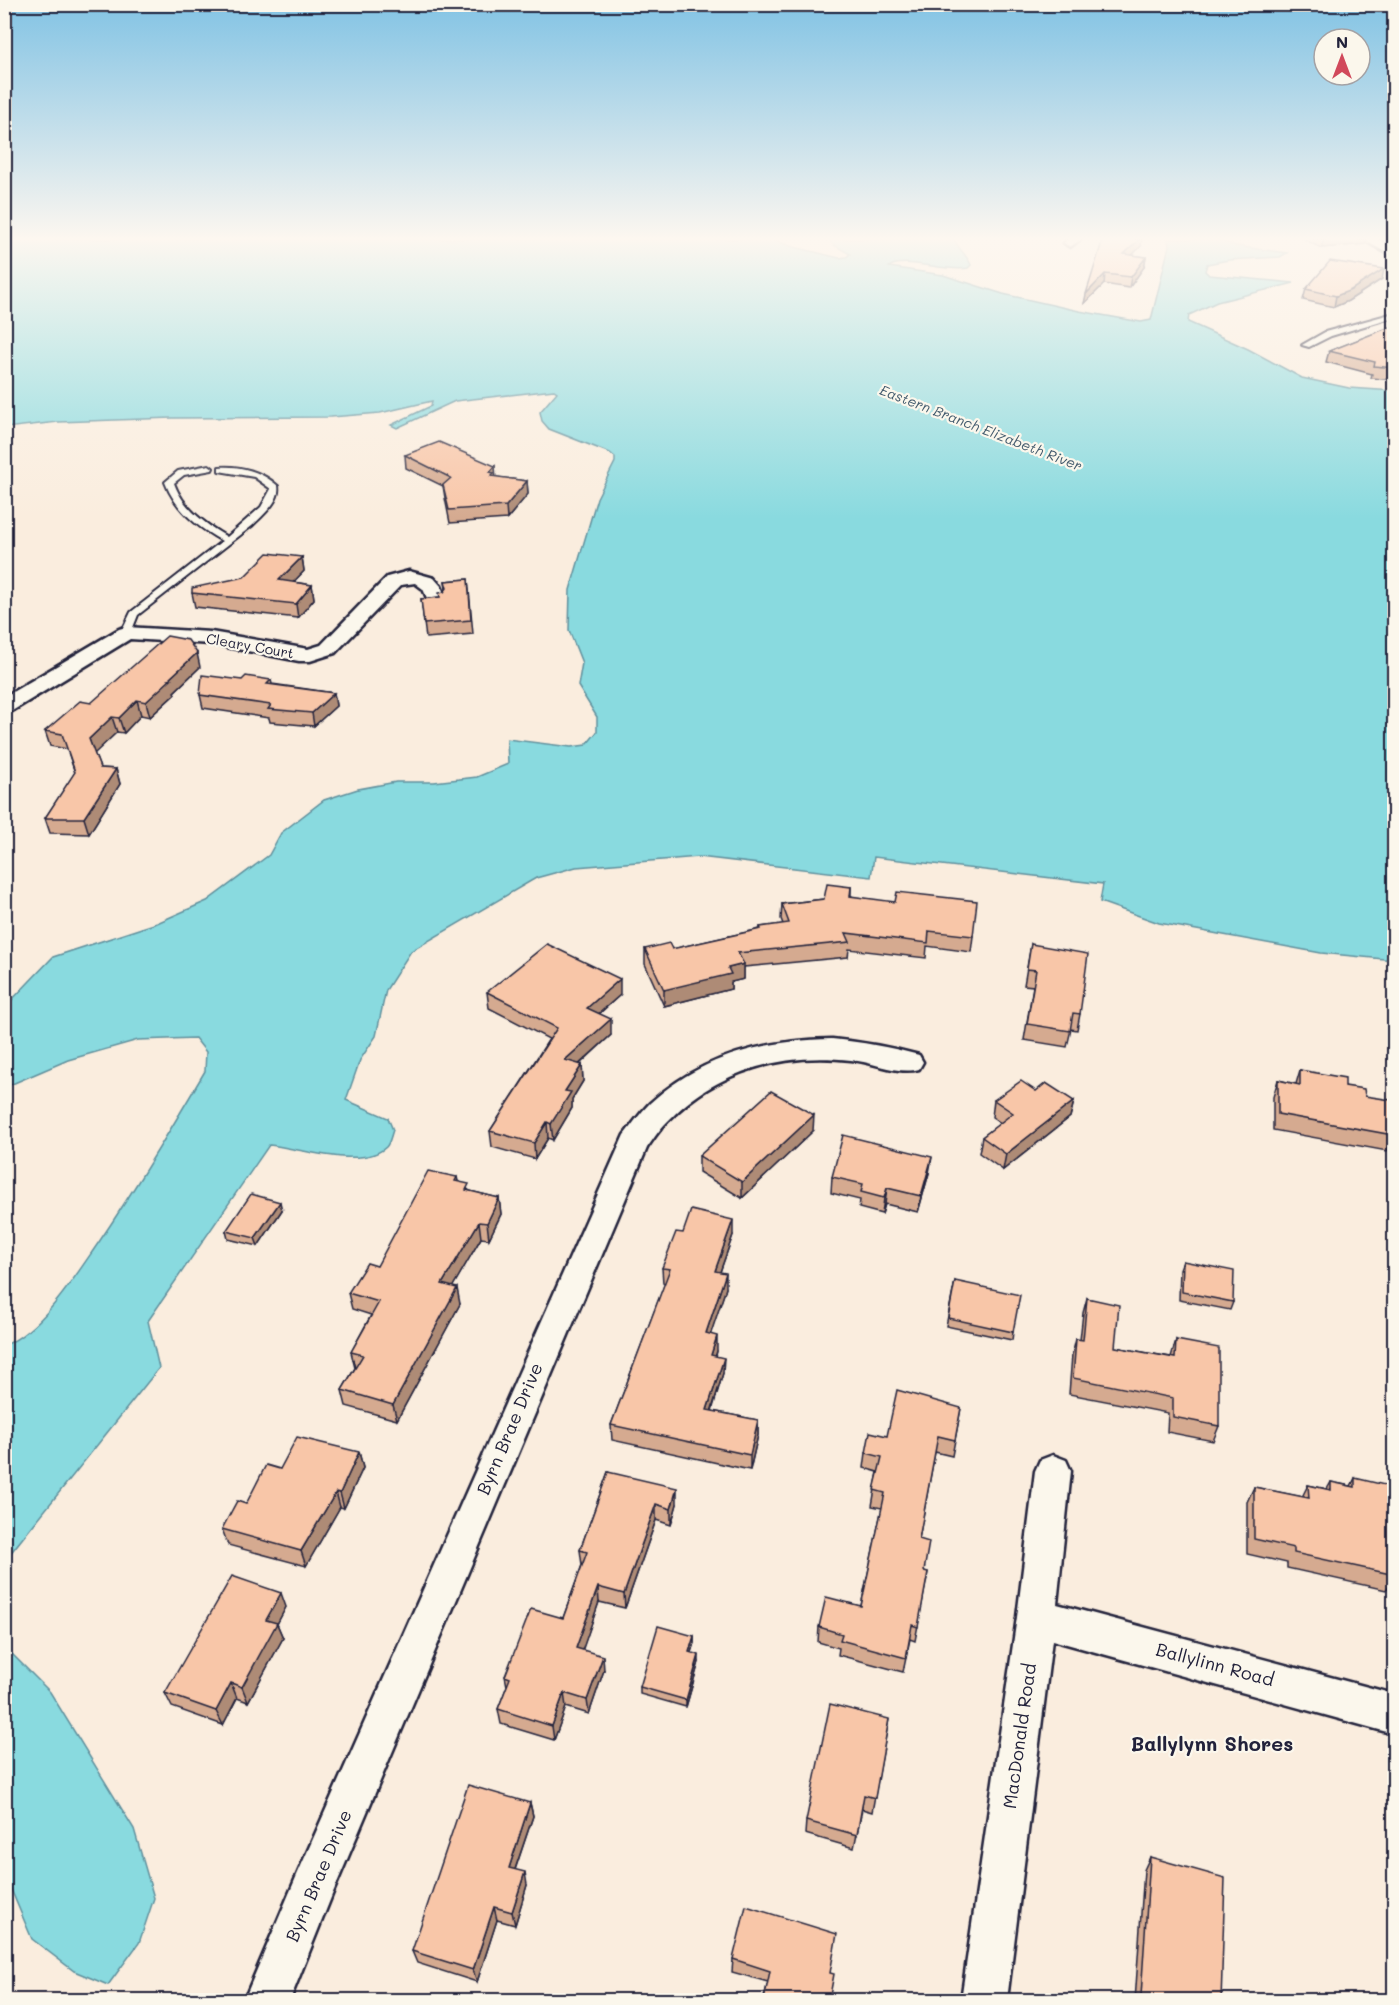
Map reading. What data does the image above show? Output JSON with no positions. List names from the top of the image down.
{
  "streets": {
    "street": [
      "Cleary Court",
      "Byrn Brae Drive",
      "Ballylinn Road",
      "MacDonald Road"
    ]
  },
  "crossings": [
    ["Ballylinn Road", "MacDonald Road"]
  ],
  "districts": ["Ballylynn Shores"],
  "water": ["Eastern Branch Elizabeth River"],
  "north": "top"
}
